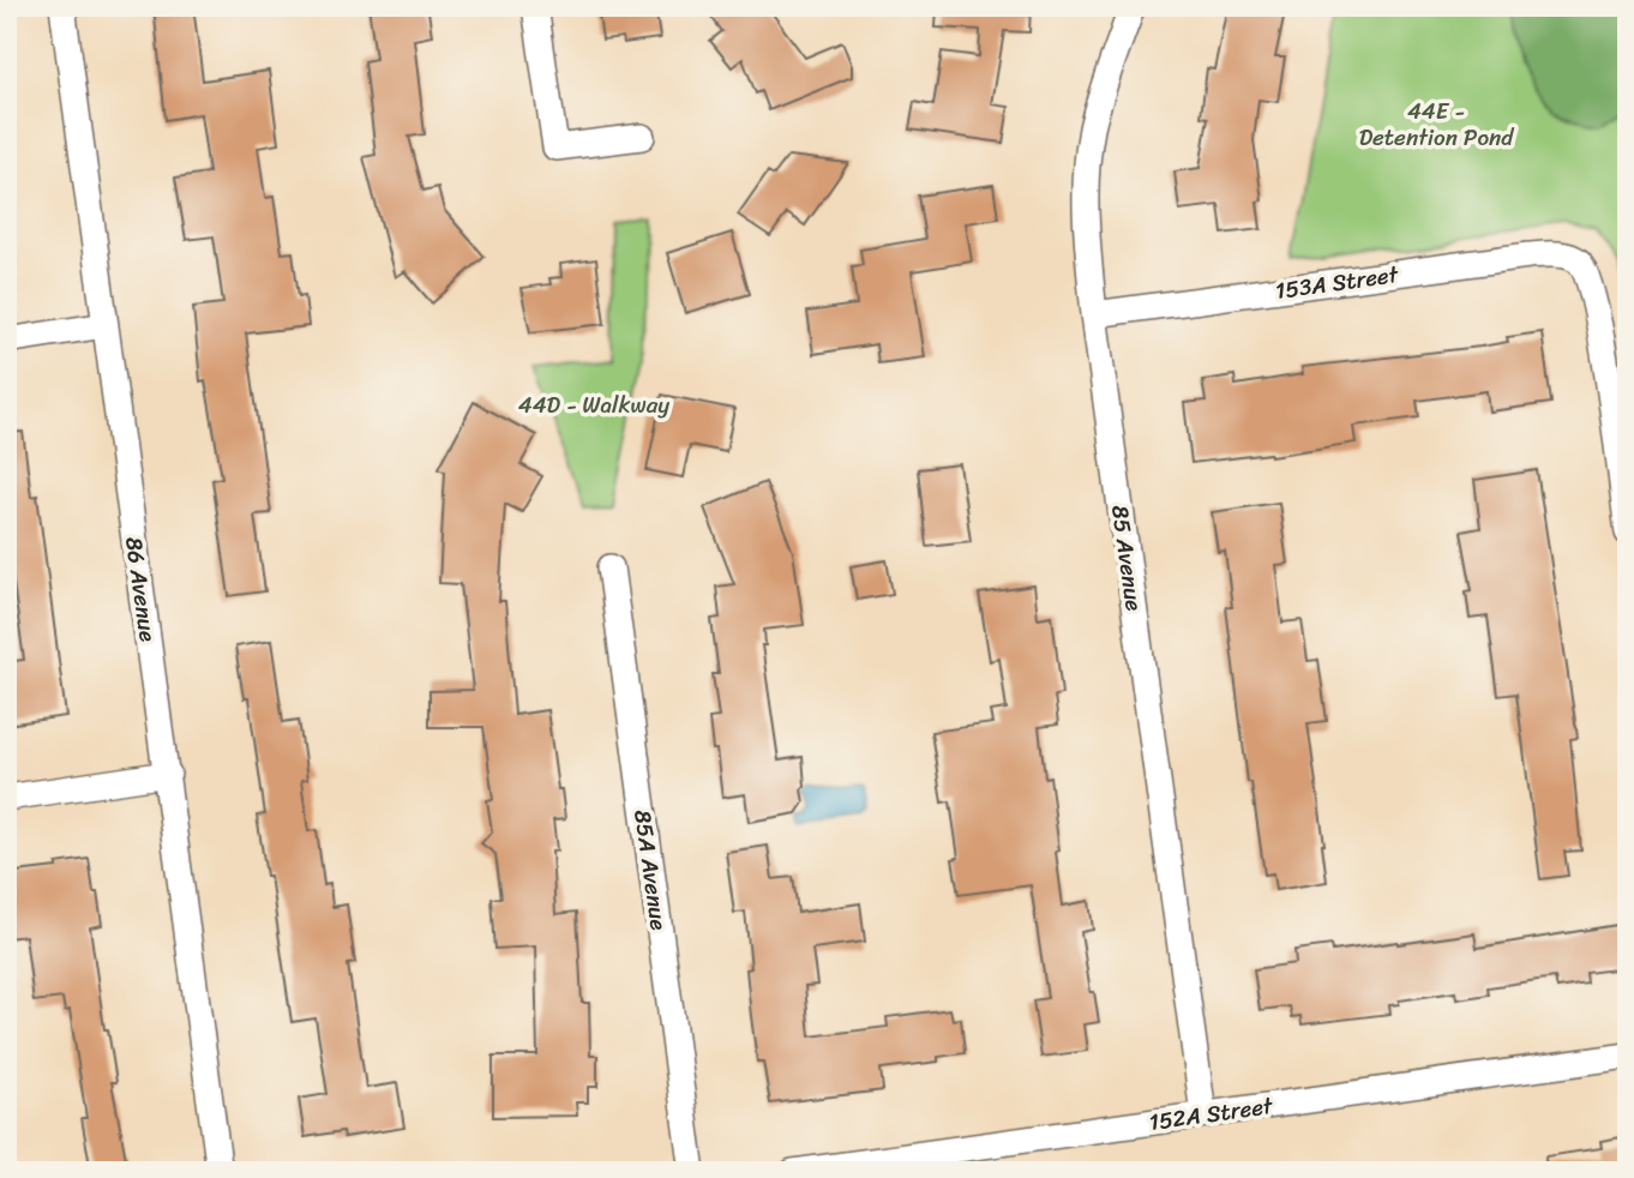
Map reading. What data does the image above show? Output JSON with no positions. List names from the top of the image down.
{
  "streets": {
    "street": [
      "153A Street",
      "85 Avenue",
      "86 Avenue",
      "85A Avenue",
      "152A Street"
    ]
  },
  "crossings": [
    ["153A Street", "85 Avenue"],
    ["85 Avenue", "152A Street"]
  ],
  "parks": ["44E - Detention Pond", "44D - Walkway"]
}
